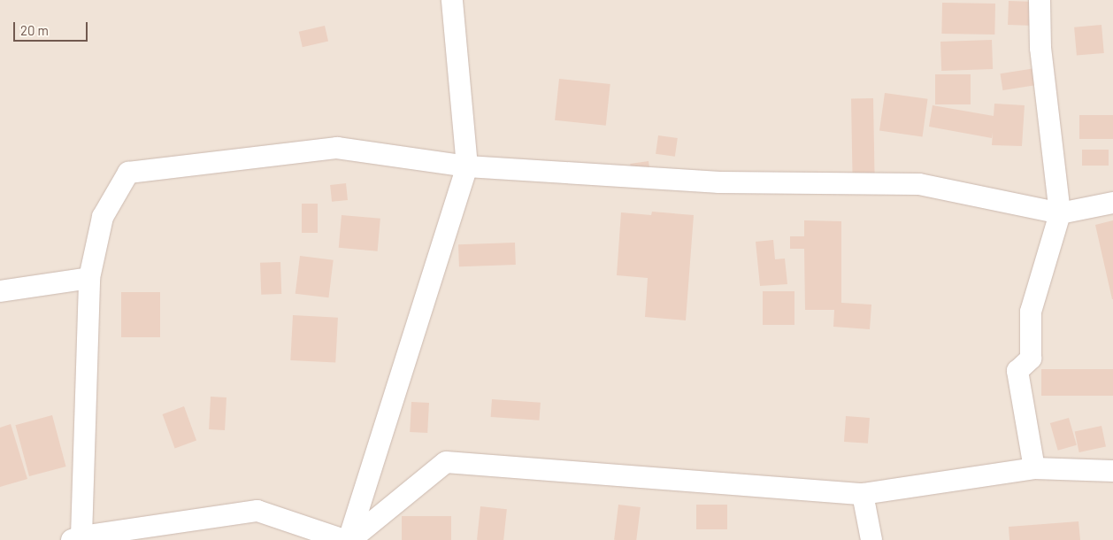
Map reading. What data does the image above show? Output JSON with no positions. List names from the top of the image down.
{
  "scale_bar": "20 m"
}
